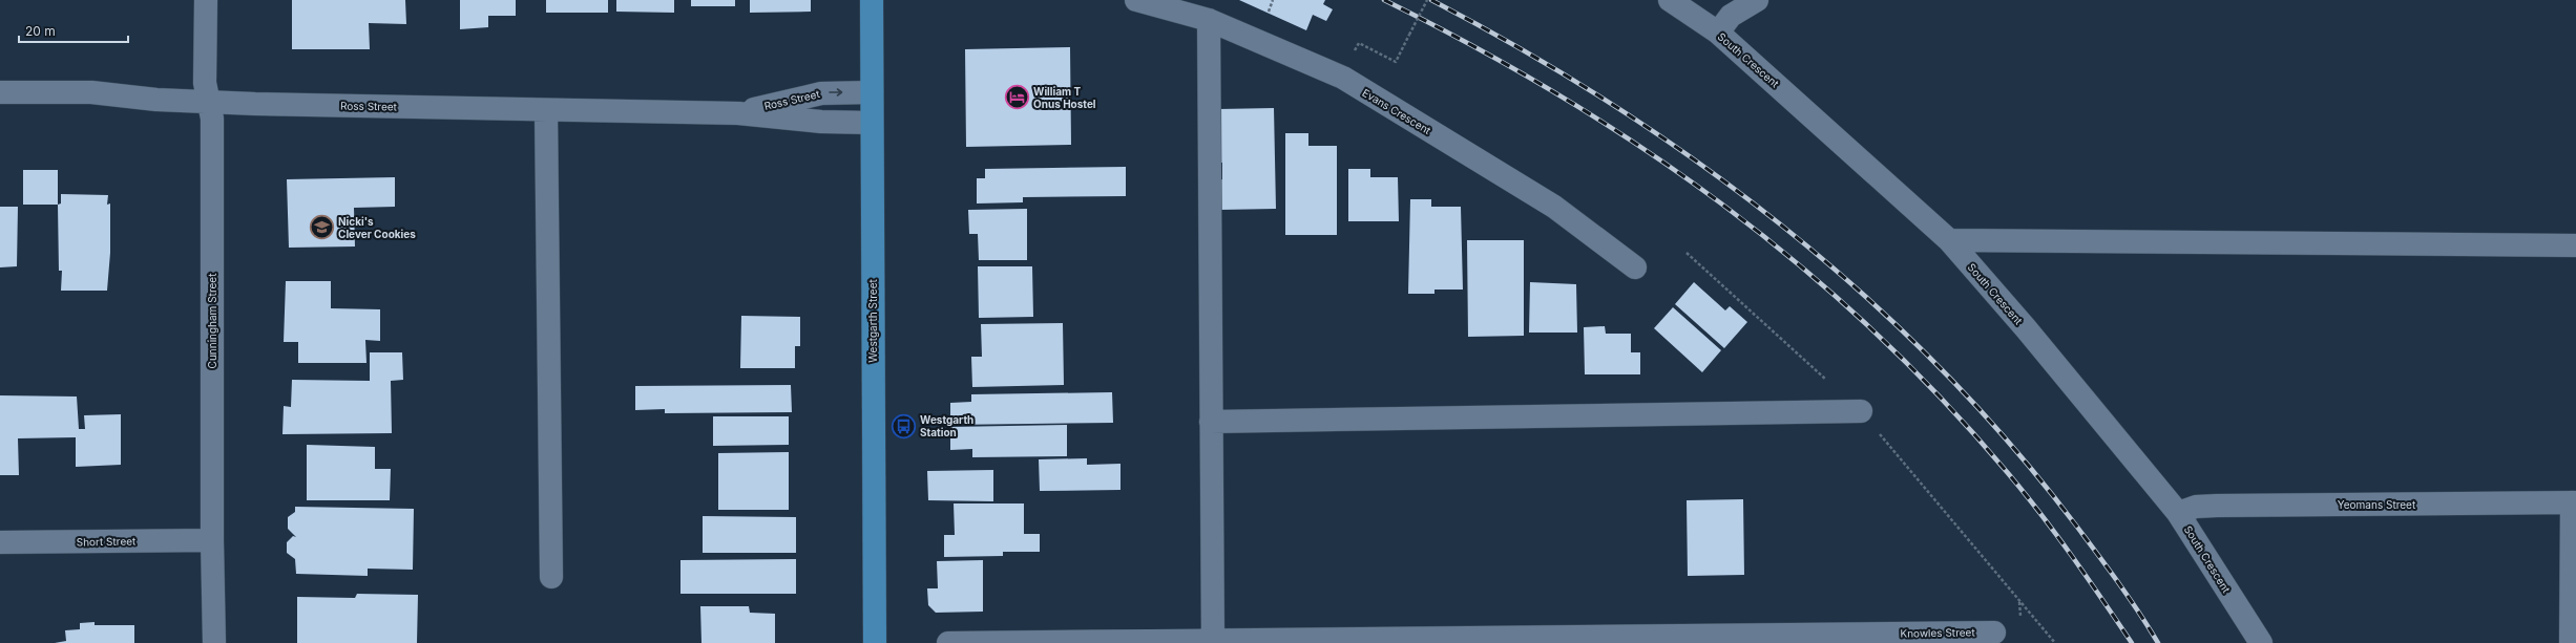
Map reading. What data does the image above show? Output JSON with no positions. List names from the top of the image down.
{
  "streets": {
    "main road": ["Westgarth Street"],
    "street": [
      "South Crescent",
      "Ross Street",
      "Evans Crescent",
      "Cunningham Street",
      "Yeomans Street",
      "Short Street",
      "Knowles Street"
    ]
  },
  "crossings": [
    ["South Crescent", "Yeomans Street"],
    ["Ross Street", "Cunningham Street"],
    ["Ross Street", "Westgarth Street"],
    ["Cunningham Street", "Short Street"]
  ],
  "places": {
    "hotel": ["William T Onus Hostel"],
    "school or university": ["Nicki's Clever Cookies"],
    "bus stop": ["Westgarth Station"]
  },
  "scale_bar": "20 m"
}
